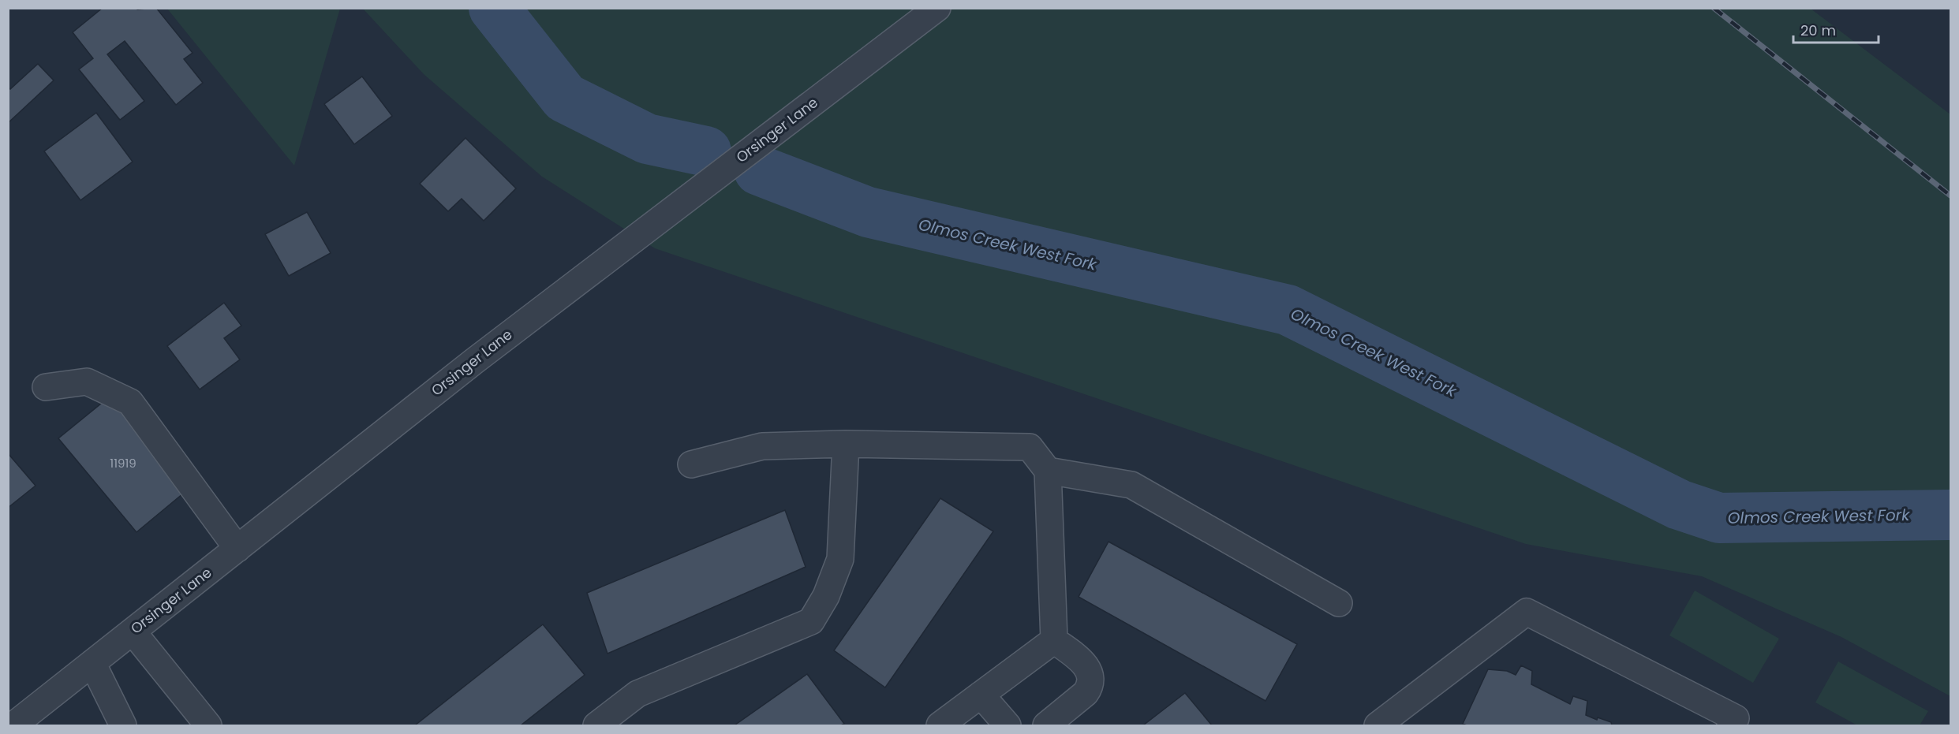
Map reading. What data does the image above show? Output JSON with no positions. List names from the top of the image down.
{
  "streets": {
    "street": ["Orsinger Lane"]
  },
  "water": ["Olmos Creek West Fork"],
  "house_numbers": ["11919"],
  "scale_bar": "20 m"
}
